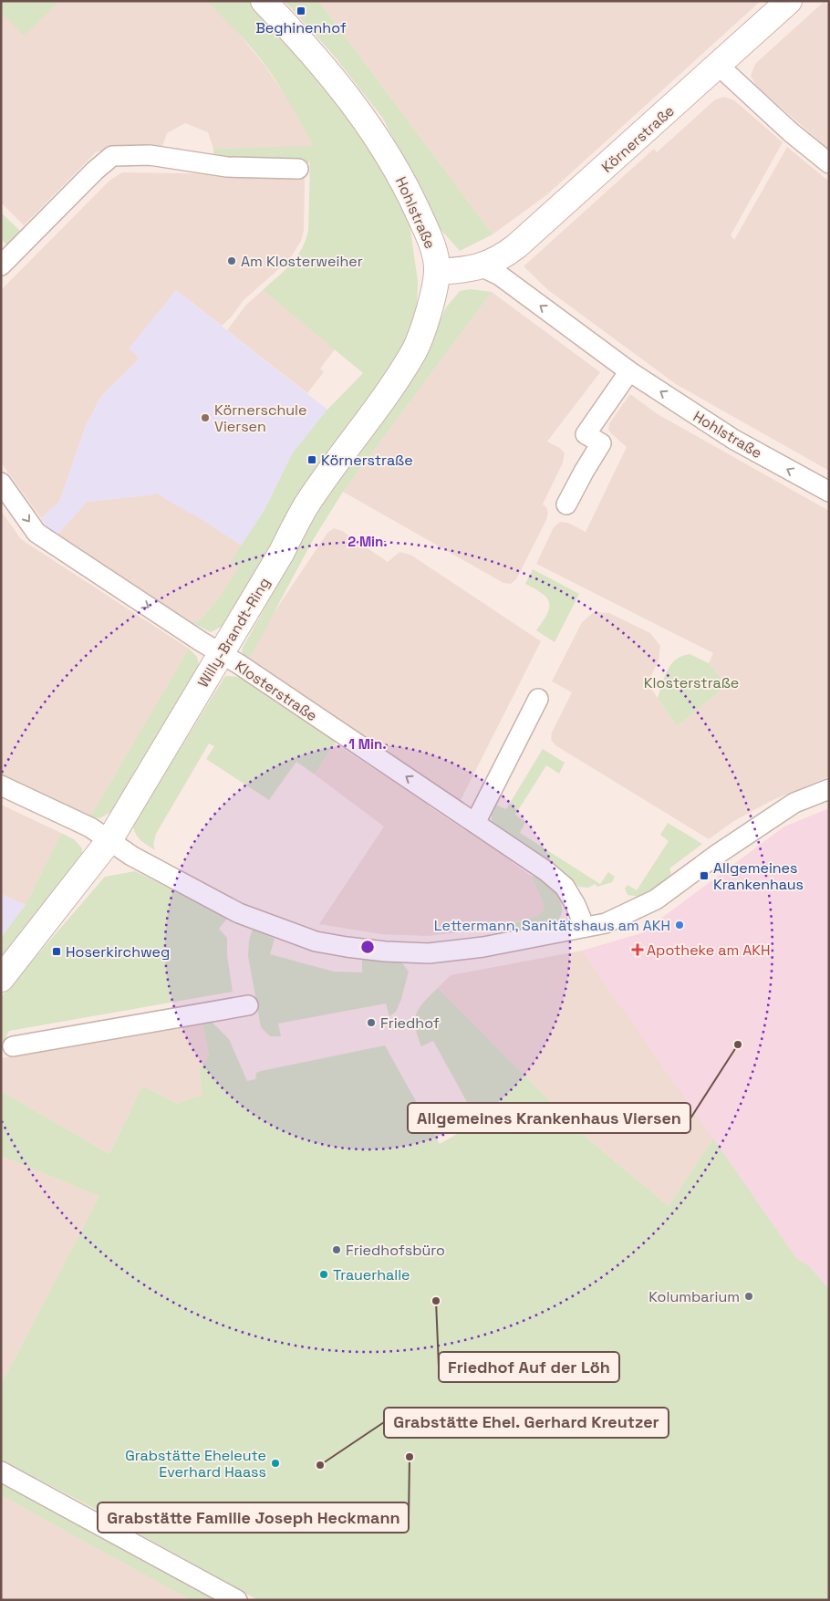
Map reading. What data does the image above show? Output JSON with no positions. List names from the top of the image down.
{
  "streets": {
    "main road": ["Körnerstraße", "Hohlstraße", "Willy-Brandt-Ring"],
    "street": ["Klosterstraße"]
  },
  "crossings": [
    ["Körnerstraße", "Hohlstraße"],
    ["Hohlstraße", "Willy-Brandt-Ring"],
    ["Willy-Brandt-Ring", "Klosterstraße"]
  ],
  "one_way": ["Hohlstraße"],
  "parks": ["Klosterstraße"],
  "places": {
    "transit": [
      "Beghinenhof",
      "Körnerstraße",
      "Allgemeines Krankenhaus",
      "Hoserkirchweg"
    ],
    "other": [
      "Am Klosterweiher",
      "Körnerschule Viersen",
      "Lettermann, Sanitätshaus am AKH",
      "Friedhof",
      "Allgemeines Krankenhaus Viersen",
      "Friedhofsbüro",
      "Trauerhalle",
      "Kolumbarium",
      "Friedhof Auf der Löh",
      "Grabstätte Familie Joseph Heckmann",
      "Grabstätte Eheleute Everhard Haass",
      "Grabstätte Ehel. Gerhard Kreutzer"
    ],
    "health": ["Apotheke am AKH"]
  },
  "rings": ["2 Min.", "1 Min."]
}
